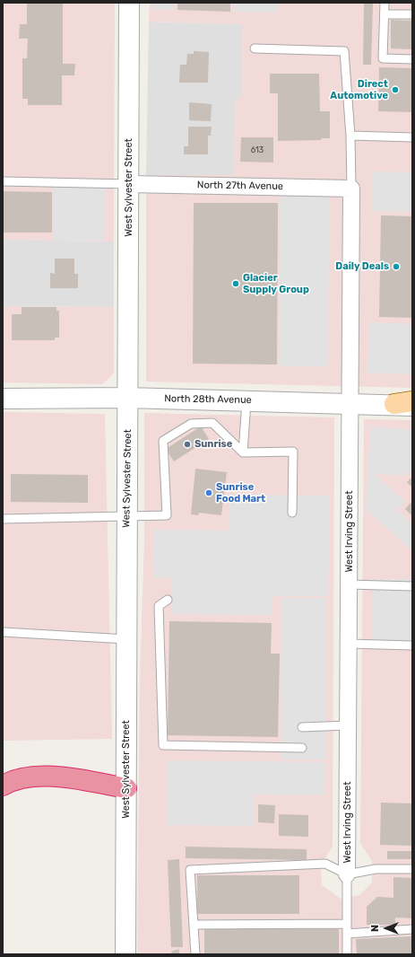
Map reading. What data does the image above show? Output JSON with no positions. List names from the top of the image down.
{
  "streets": {
    "street": [
      "North 27th Avenue",
      "West Sylvester Street",
      "North 28th Avenue",
      "West Irving Street"
    ]
  },
  "crossings": [
    ["North 27th Avenue", "West Sylvester Street"],
    ["North 27th Avenue", "West Irving Street"],
    ["West Sylvester Street", "North 28th Avenue"],
    ["North 28th Avenue", "West Irving Street"]
  ],
  "places": [
    "Direct Automotive",
    "Daily Deals",
    "Glacier Supply Group",
    "Sunrise",
    "Sunrise Food Mart"
  ],
  "house_numbers": ["613"],
  "north": "left"
}
